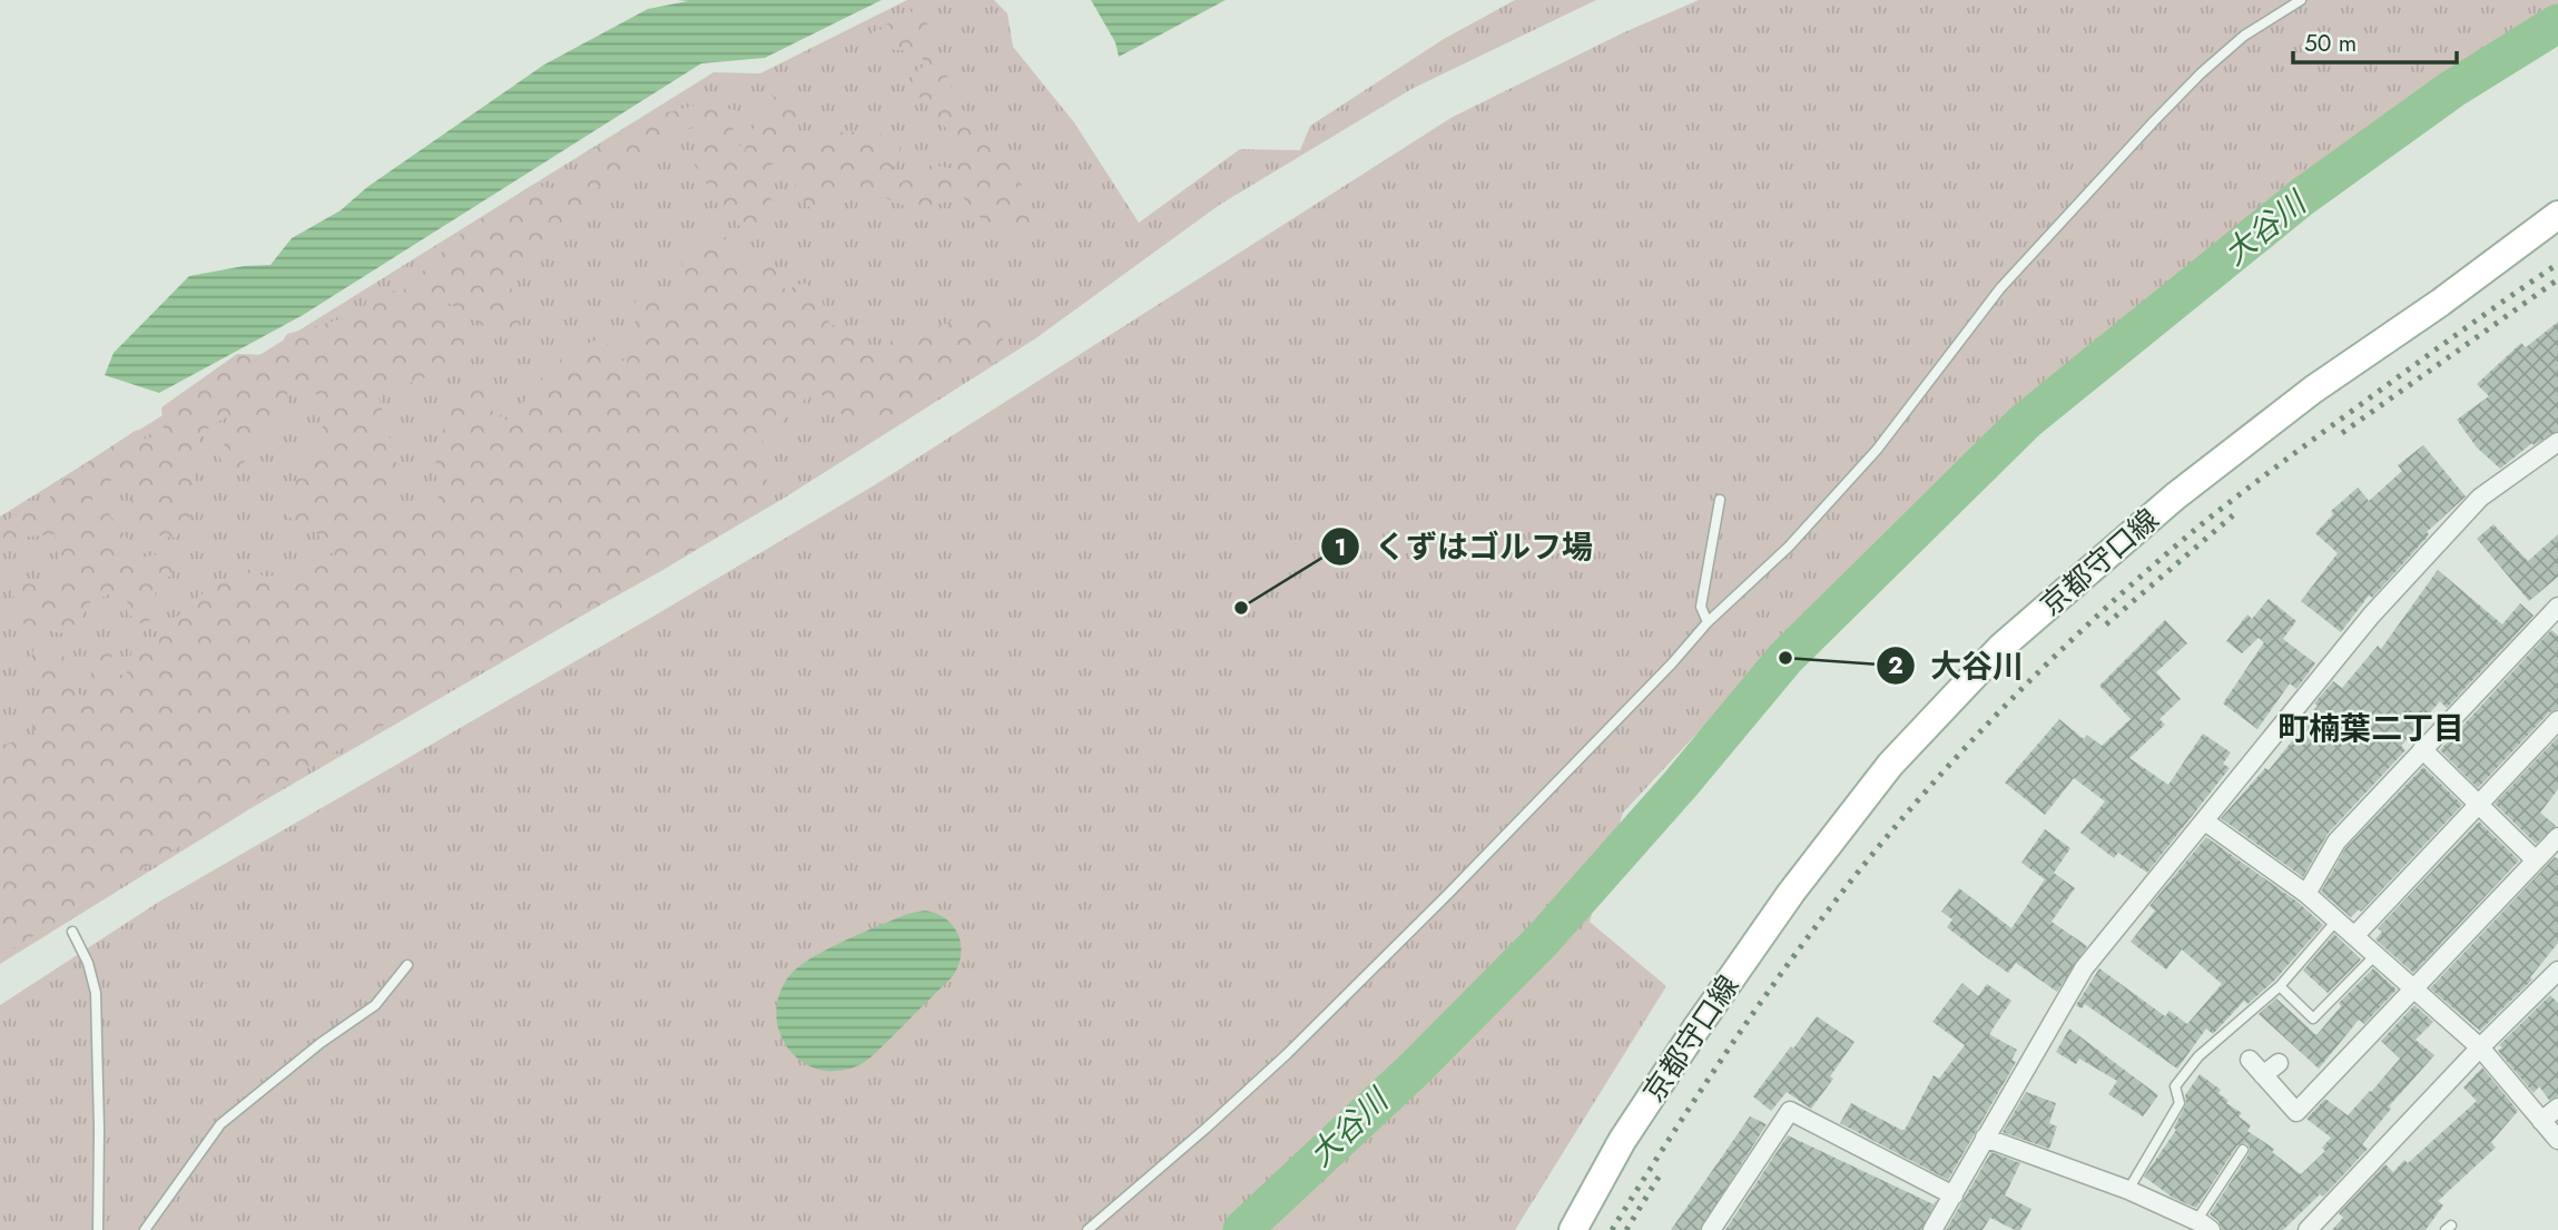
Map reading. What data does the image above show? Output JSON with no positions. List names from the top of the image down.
{
  "streets": {
    "main road": ["京都守口線"]
  },
  "districts": ["町楠葉二丁目"],
  "water": ["大谷川"],
  "places": ["くずはゴルフ場", "大谷川"],
  "scale_bar": "50 m"
}
